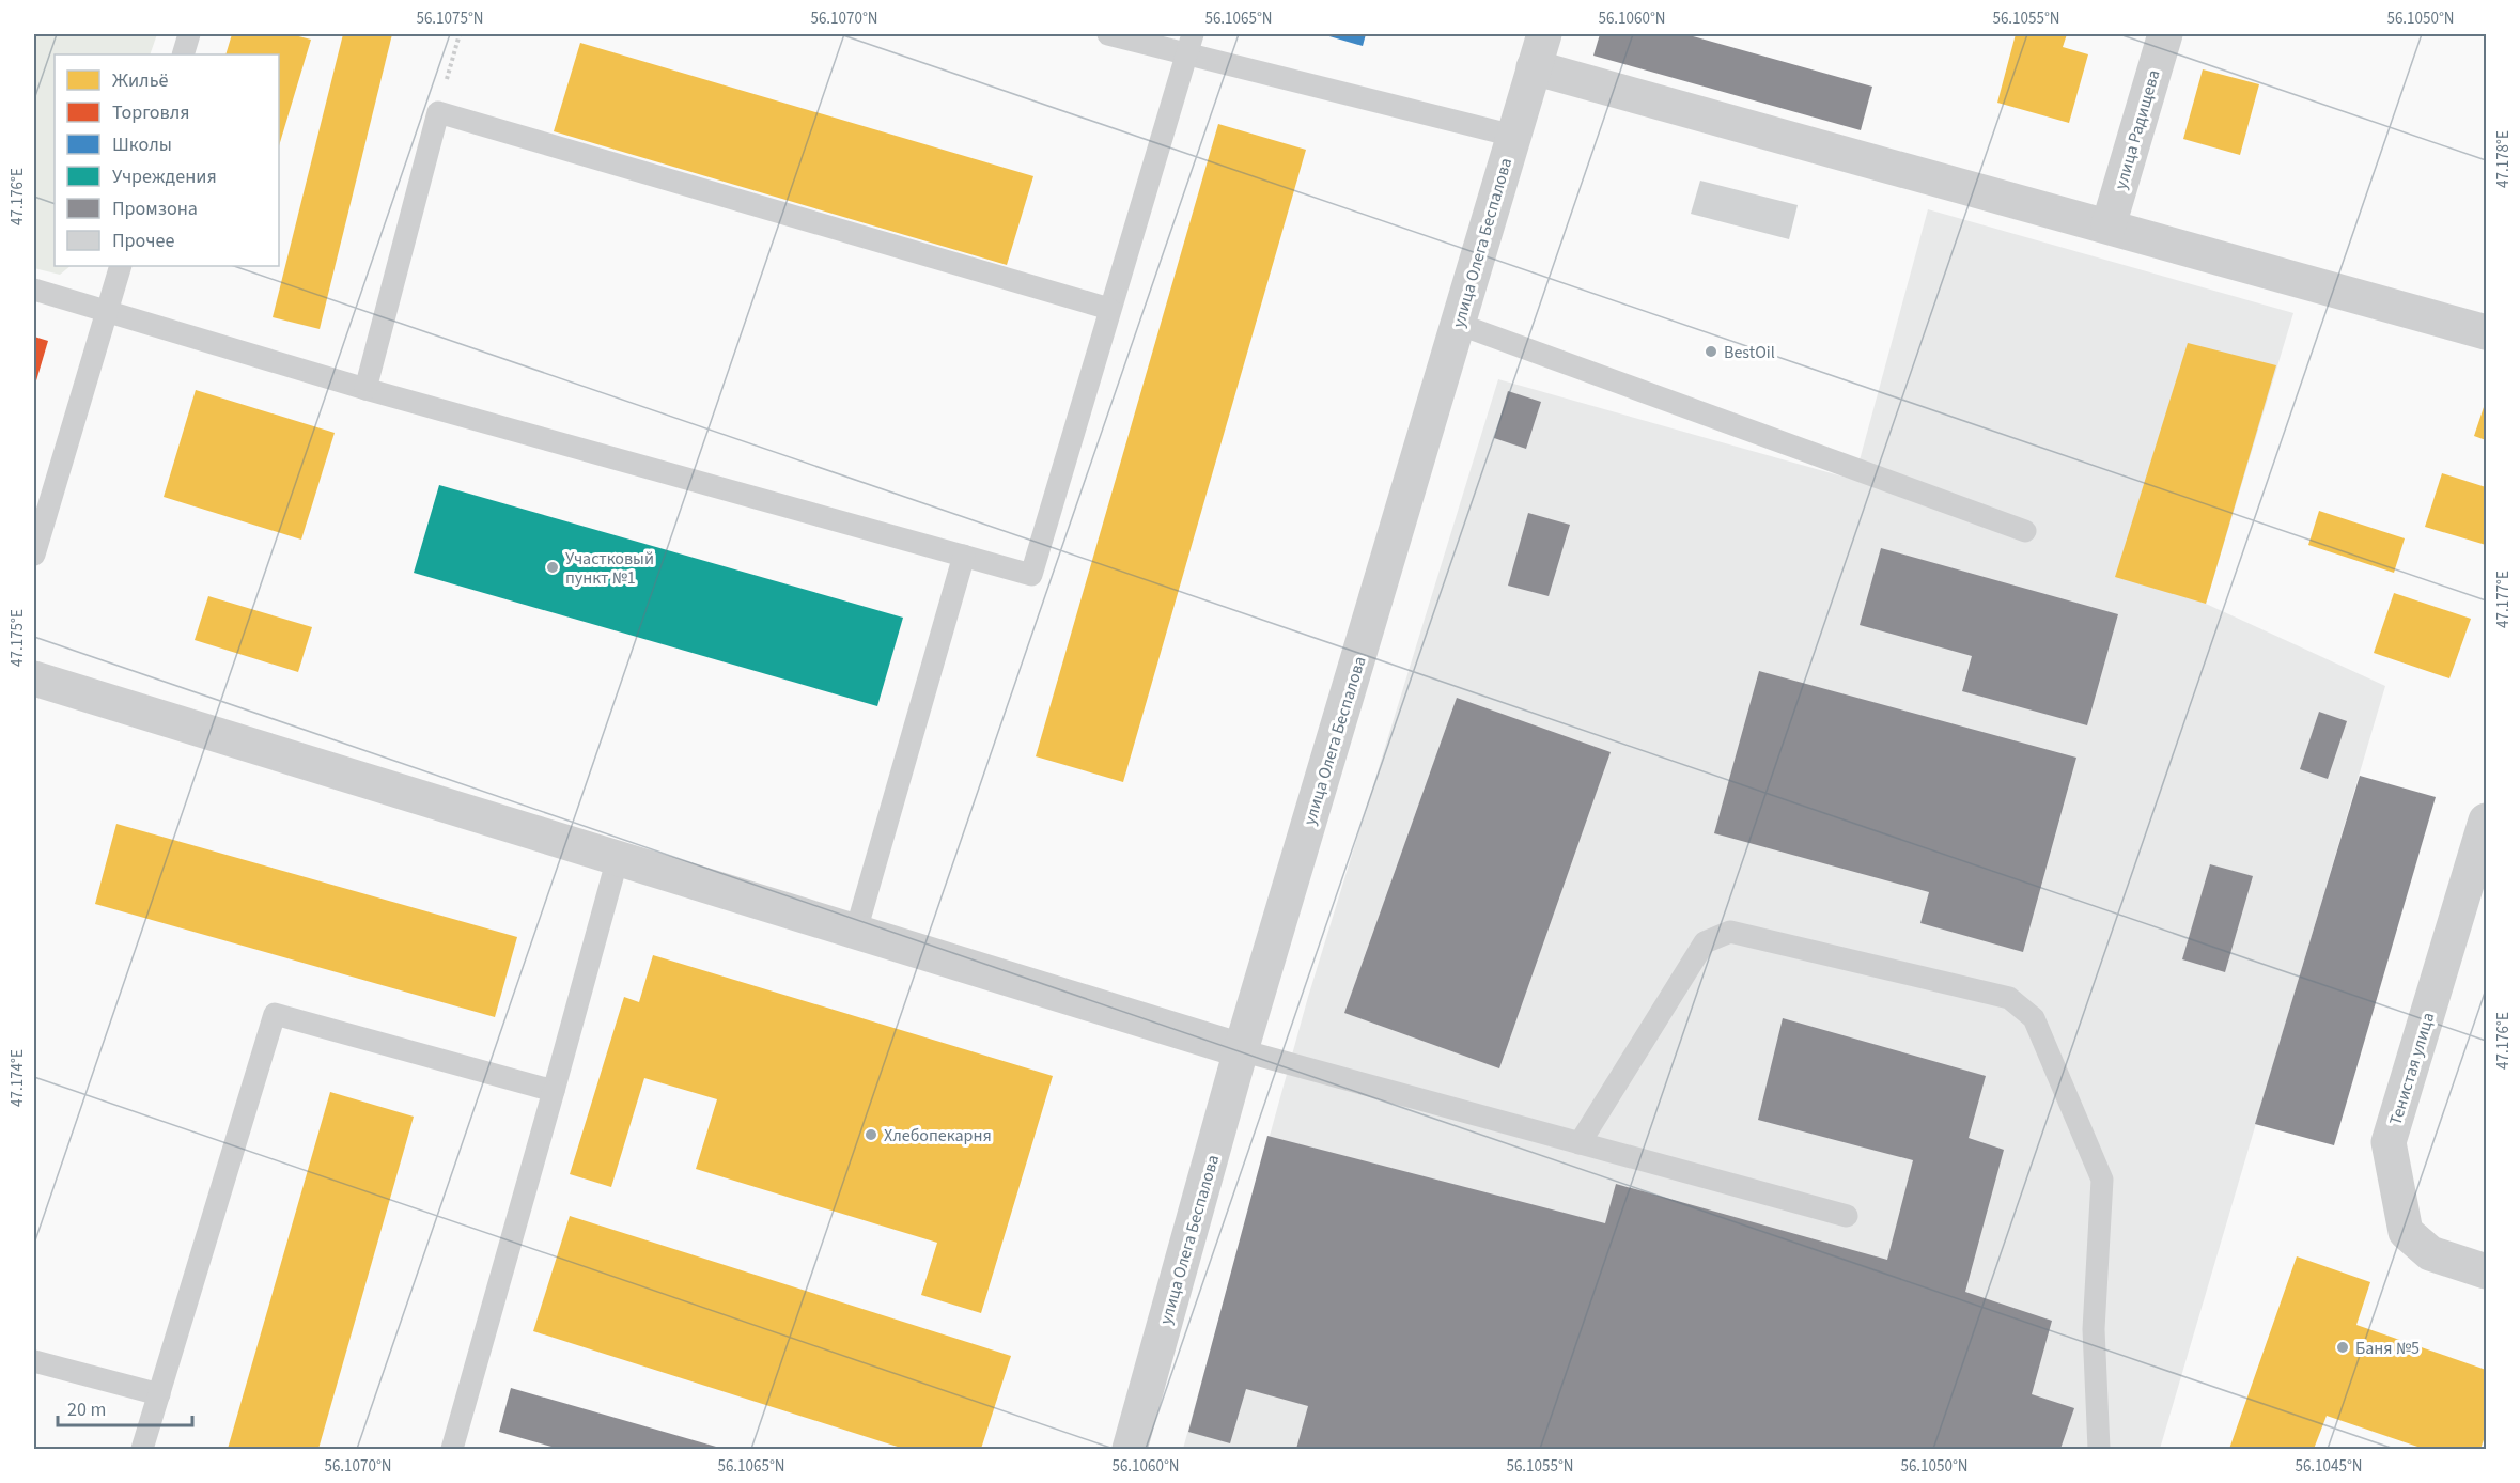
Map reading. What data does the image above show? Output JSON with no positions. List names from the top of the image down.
{
  "streets": {
    "street": ["улица Радищева", "улица Олега Беспалова", "Тенистая улица"]
  },
  "places": [
    "BestOil",
    "Участковый пункт №1",
    "Хлебопекарня",
    "Баня №5"
  ],
  "legend": [
    "Жильё",
    "Торговля",
    "Школы",
    "Учреждения",
    "Промзона",
    "Прочее"
  ],
  "scale_bar": "20 m",
  "coordinates": [
    "56.1075°N",
    "56.1070°N",
    "56.1065°N",
    "56.1060°N",
    "56.1055°N",
    "56.1050°N",
    "47.178°E",
    "47.176°E",
    "47.177°E",
    "47.175°E",
    "47.174°E",
    "56.1045°N"
  ]
}
